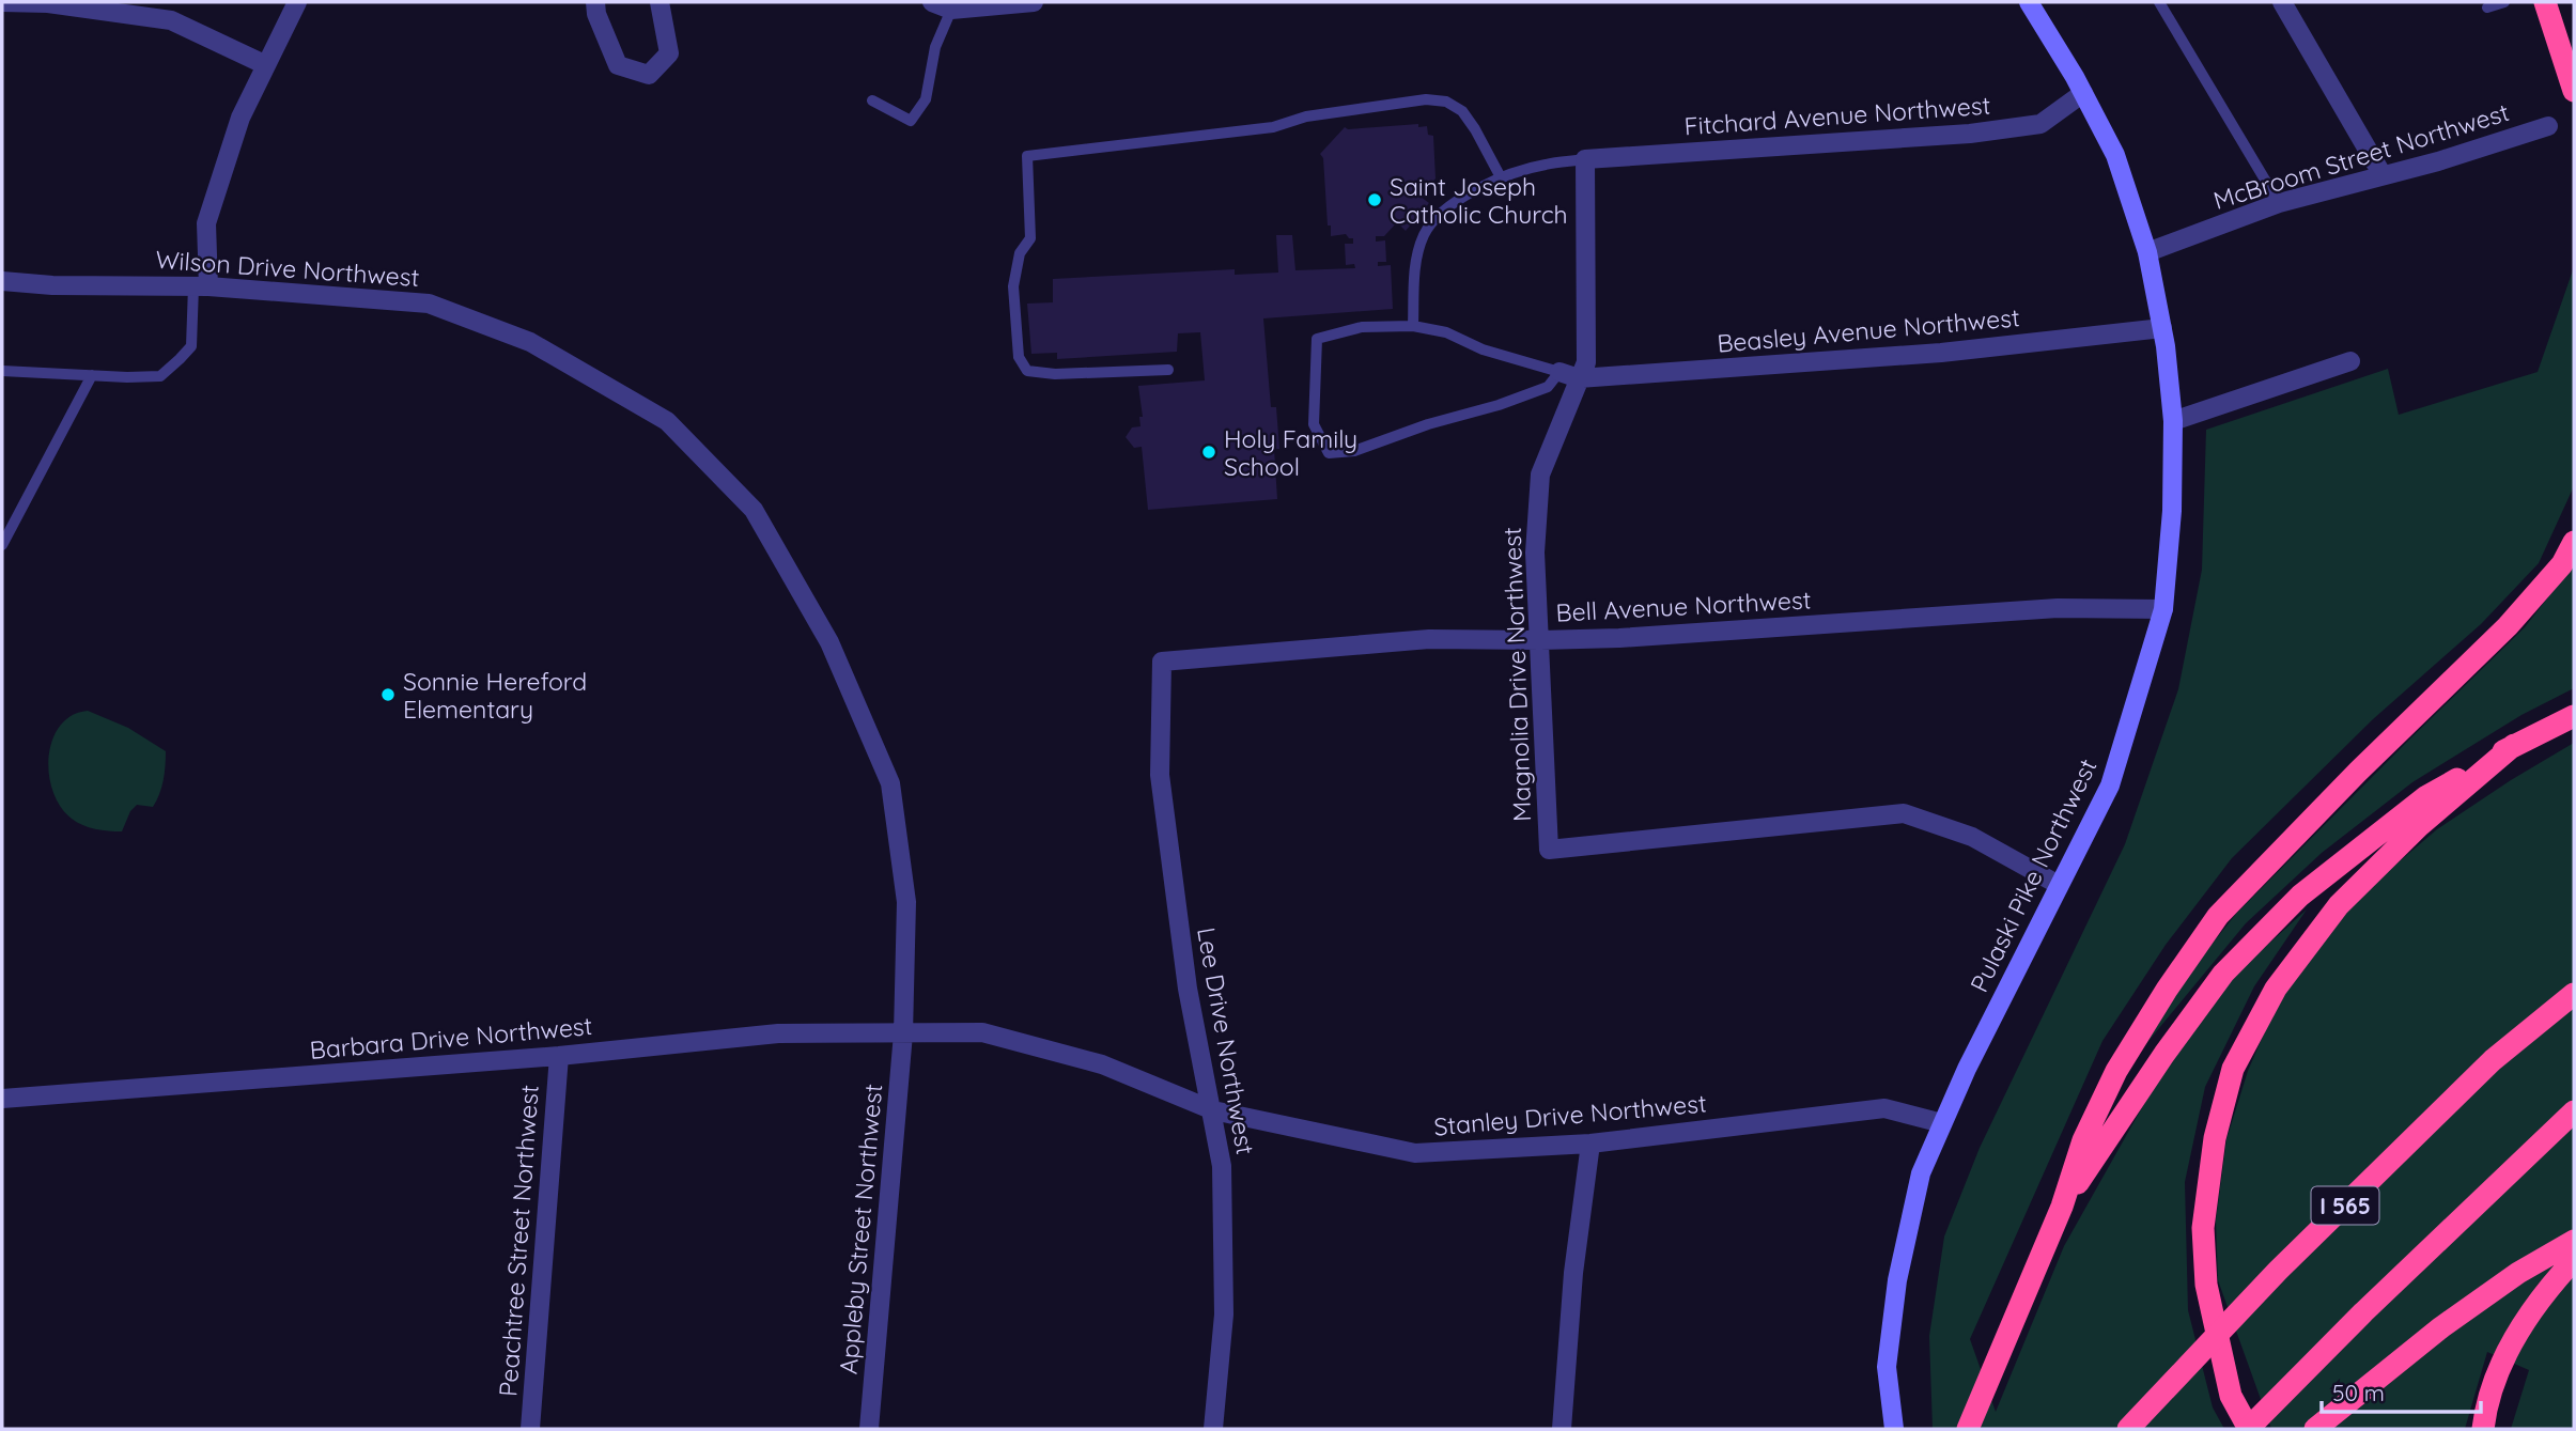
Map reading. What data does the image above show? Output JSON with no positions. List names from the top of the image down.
{
  "streets": {
    "highway": ["I 565"],
    "main road": ["Pulaski Pike Northwest"],
    "street": [
      "Fitchard Avenue Northwest",
      "McBroom Street Northwest",
      "Wilson Drive Northwest",
      "Beasley Avenue Northwest",
      "Bell Avenue Northwest",
      "Magnolia Drive Northwest",
      "Barbara Drive Northwest",
      "Lee Drive Northwest",
      "Stanley Drive Northwest",
      "Appleby Street Northwest",
      "Peachtree Street Northwest"
    ]
  },
  "crossings": [
    ["Fitchard Avenue Northwest", "Magnolia Drive Northwest"],
    ["Fitchard Avenue Northwest", "Pulaski Pike Northwest"],
    ["McBroom Street Northwest", "Pulaski Pike Northwest"],
    ["Wilson Drive Northwest", "Barbara Drive Northwest"],
    ["Wilson Drive Northwest", "Stanley Drive Northwest"],
    ["Wilson Drive Northwest", "Appleby Street Northwest"],
    ["Beasley Avenue Northwest", "Magnolia Drive Northwest"],
    ["Beasley Avenue Northwest", "Pulaski Pike Northwest"],
    ["Bell Avenue Northwest", "Magnolia Drive Northwest"],
    ["Bell Avenue Northwest", "Pulaski Pike Northwest"],
    ["Bell Avenue Northwest", "Lee Drive Northwest"],
    ["Magnolia Drive Northwest", "Pulaski Pike Northwest"],
    ["Pulaski Pike Northwest", "Stanley Drive Northwest"],
    ["Barbara Drive Northwest", "Stanley Drive Northwest"],
    ["Barbara Drive Northwest", "Appleby Street Northwest"],
    ["Barbara Drive Northwest", "Peachtree Street Northwest"],
    ["Lee Drive Northwest", "Stanley Drive Northwest"],
    ["Stanley Drive Northwest", "Appleby Street Northwest"]
  ],
  "places": ["Saint Joseph Catholic Church", "Holy Family School", "Sonnie Hereford Elementary"],
  "scale_bar": "50 m"
}
